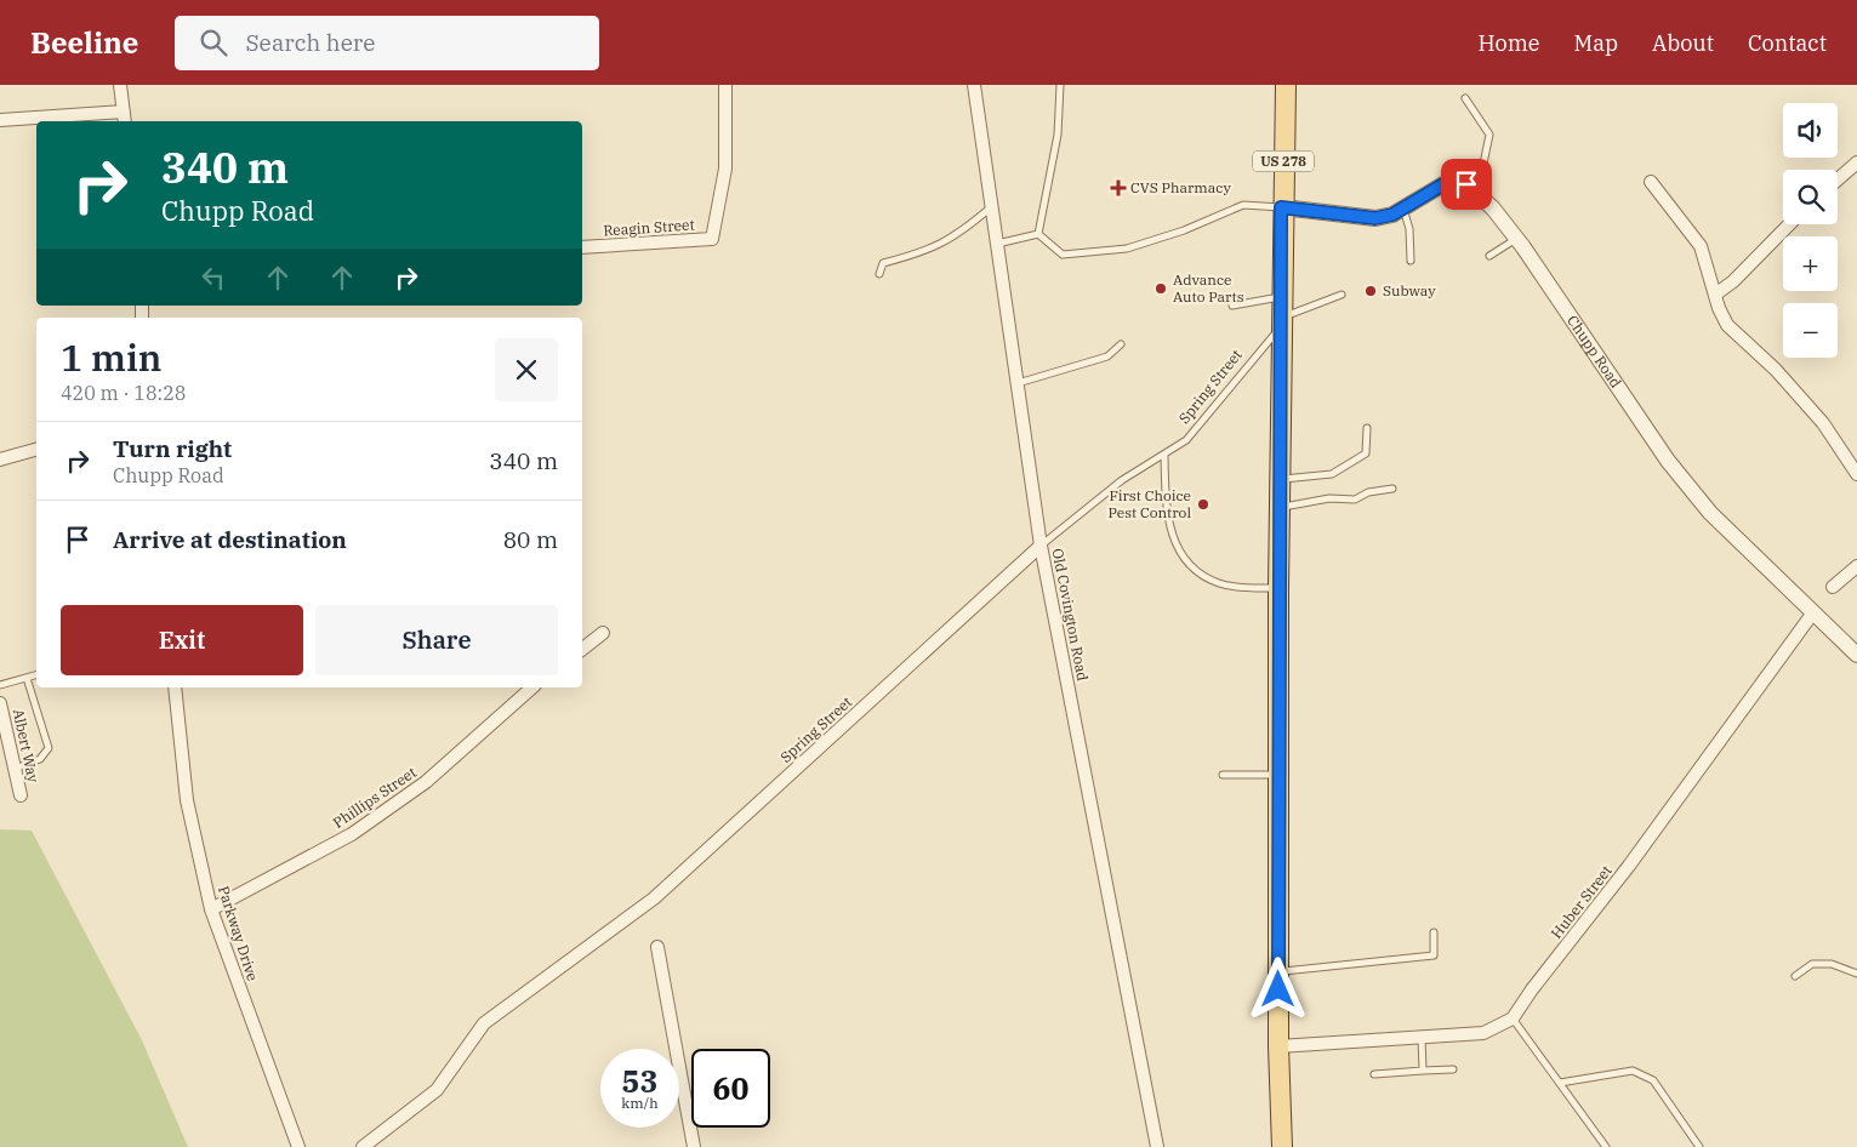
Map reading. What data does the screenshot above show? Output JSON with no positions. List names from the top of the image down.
{
  "streets": {
    "main road": ["US 278"],
    "street": [
      "Reagin Street",
      "Chupp Road",
      "Spring Street",
      "Old Covington Road",
      "Albert Way",
      "Phillips Street",
      "Huber Street",
      "Parkway Drive"
    ]
  },
  "crossings": [
    ["US 278", "Chupp Road"],
    ["US 278", "Spring Street"],
    ["US 278", "Huber Street"],
    ["Chupp Road", "Huber Street"],
    ["Spring Street", "Old Covington Road"],
    ["Phillips Street", "Parkway Drive"]
  ],
  "places": {
    "health": ["CVS Pharmacy"],
    "other": ["Advance Auto Parts", "Subway", "First Choice Pest Control"]
  },
  "page": {
    "header": "Beeline",
    "search": "Search here",
    "nav": [
      "Home",
      "Map",
      "About",
      "Contact"
    ],
    "map_buttons": ["+", "−"],
    "turn": ["340 m", "Chupp Road"],
    "heading": ["1 min", "420 m · 18:28"],
    "list": [
      {
        "name": "Turn right",
        "note": "Chupp Road",
        "value": "340 m"
      },
      {
        "name": "Arrive at destination",
        "value": "80 m"
      }
    ],
    "buttons": ["Exit", "Share"],
    "speed": "53 km/h",
    "limit": "60"
  }
}
